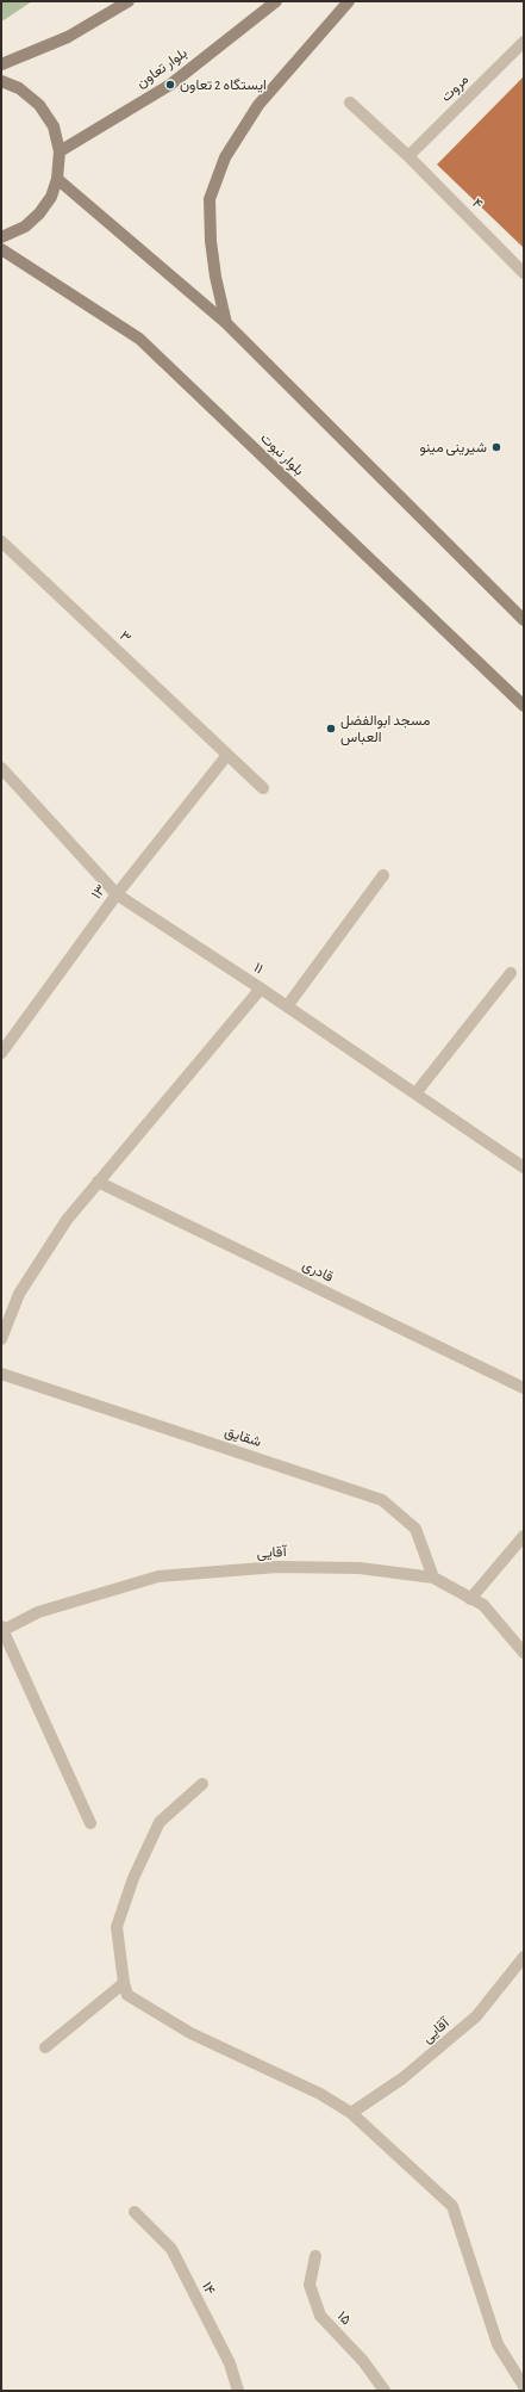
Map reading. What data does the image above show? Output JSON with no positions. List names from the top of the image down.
{
  "streets": {
    "main road": ["بلوار تعاون", "بلوار نبوت"],
    "street": [
      "مروت",
      "۴",
      "۳",
      "۱۳",
      "۱۱",
      "قادری",
      "شقایق",
      "آقایی",
      "۱۴",
      "۱۵"
    ]
  },
  "crossings": [
    ["مروت", "۴"],
    ["۳", "۱۳"],
    ["۱۳", "۱۱"],
    ["شقایق", "آقایی"]
  ],
  "places": ["ایستگاه 2 تعاون", "شیرینی مینو", "مسجد ابوالفضل العباس"]
}
